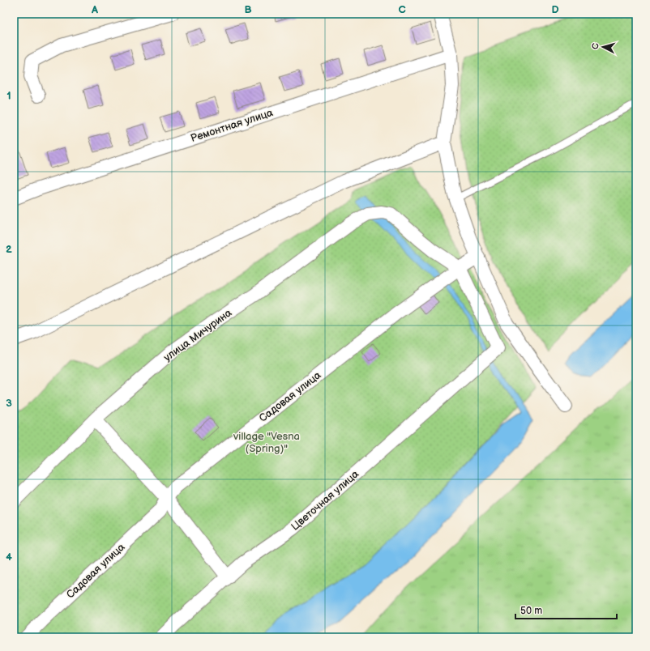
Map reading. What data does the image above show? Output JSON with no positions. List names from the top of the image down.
{
  "streets": {
    "street": [
      "Ремонтная улица",
      "улица Мичурина",
      "Садовая улица",
      "Цветочная улица"
    ]
  },
  "crossings": [
    ["улица Мичурина", "Садовая улица"],
    ["улица Мичурина", "Цветочная улица"],
    ["Садовая улица", "Цветочная улица"]
  ],
  "parks": ["village \"Vesna (Spring)\""],
  "scale_bar": "50 m",
  "north": "left",
  "grid": {
    "columns": [
      "A",
      "B",
      "C",
      "D"
    ],
    "rows": [
      "1",
      "2",
      "3",
      "4"
    ]
  }
}
